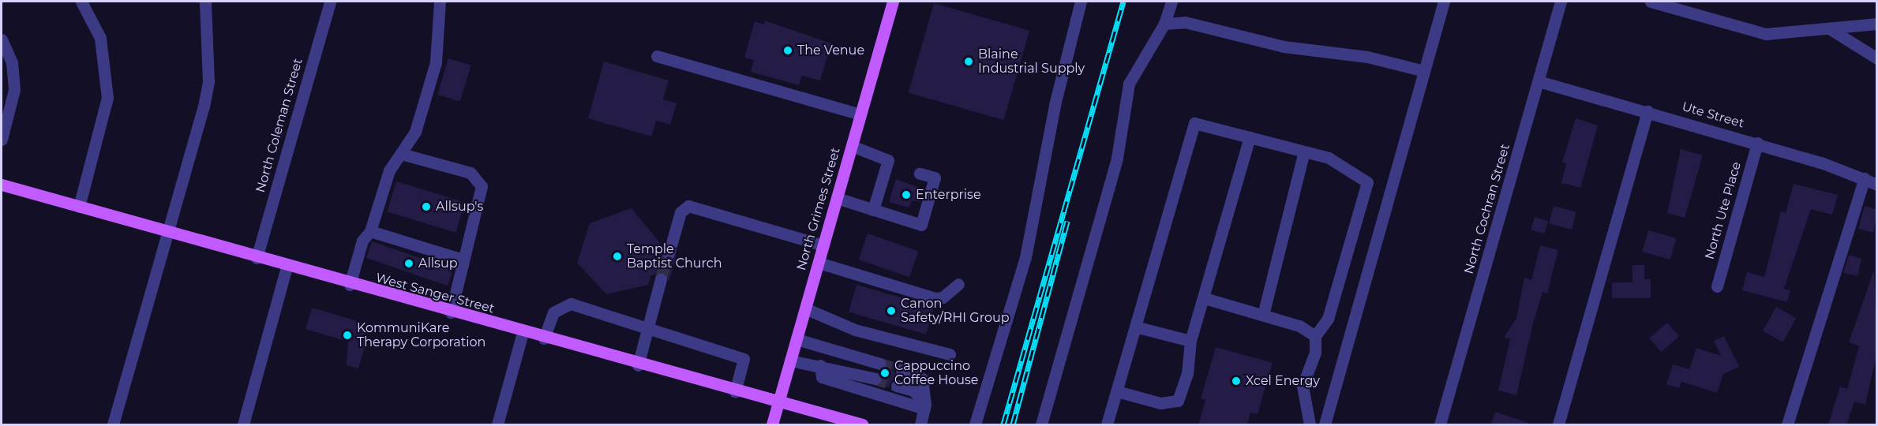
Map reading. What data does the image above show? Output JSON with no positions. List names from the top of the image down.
{
  "streets": {
    "main road": ["North Grimes Street", "West Sanger Street"],
    "street": [
      "Ute Street",
      "North Coleman Street",
      "North Cochran Street",
      "North Ute Place"
    ]
  },
  "crossings": [
    ["Ute Street", "North Cochran Street"],
    ["Ute Street", "North Ute Place"],
    ["North Coleman Street", "West Sanger Street"],
    ["North Grimes Street", "West Sanger Street"]
  ],
  "places": [
    "The Venue",
    "Blaine Industrial Supply",
    "Enterprise",
    "Allsup's",
    "Temple Baptist Church",
    "Allsup",
    "Canon Safety/RHI Group",
    "KommuniKare Therapy Corporation",
    "Cappuccino Coffee House",
    "Xcel Energy"
  ]
}
